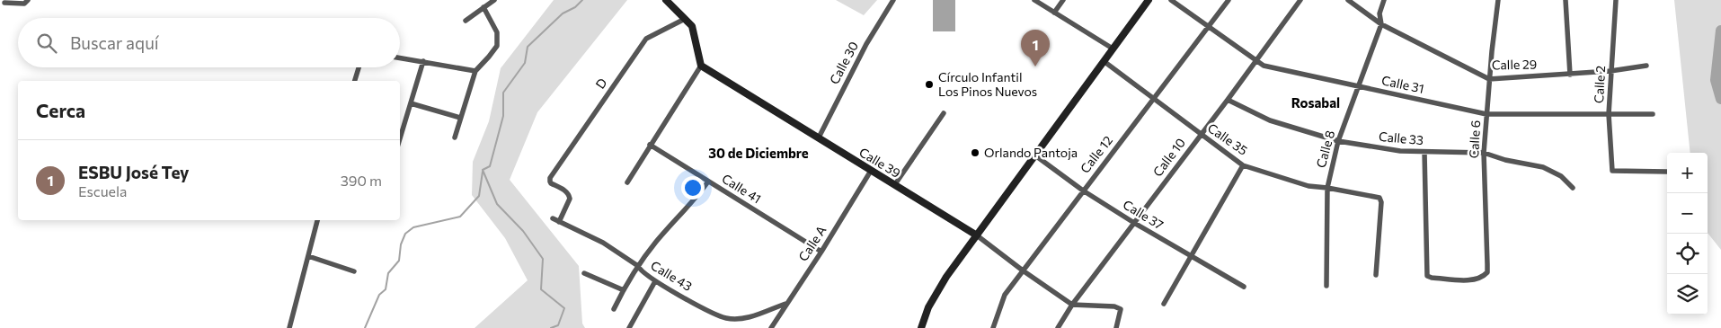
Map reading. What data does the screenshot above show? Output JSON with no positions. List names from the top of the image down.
{
  "streets": {
    "street": [
      "Calle 30",
      "Calle 29",
      "D",
      "Calle 31",
      "Calle 2",
      "Calle 33",
      "Calle 35",
      "Calle 6",
      "Calle 8",
      "Calle 12",
      "Calle 10",
      "Calle 39",
      "Calle 41",
      "Calle 37",
      "Calle A",
      "Calle 43"
    ]
  },
  "crossings": [
    ["Calle 30", "Calle 39"],
    ["Calle 29", "Calle 2"],
    ["Calle 29", "Calle 6"],
    ["Calle 29", "Calle 8"],
    ["D", "Calle 43"],
    ["Calle 31", "Calle 2"],
    ["Calle 31", "Calle 6"],
    ["Calle 31", "Calle 8"],
    ["Calle 31", "Calle 12"],
    ["Calle 31", "Calle 10"],
    ["Calle 33", "Calle 6"],
    ["Calle 33", "Calle 8"],
    ["Calle 33", "Calle 10"],
    ["Calle 35", "Calle 8"],
    ["Calle 35", "Calle 12"],
    ["Calle 35", "Calle 10"],
    ["Calle 12", "Calle 39"],
    ["Calle 12", "Calle 37"],
    ["Calle 10", "Calle 39"],
    ["Calle 10", "Calle 37"],
    ["Calle 39", "Calle A"],
    ["Calle 41", "Calle A"],
    ["Calle A", "Calle 43"]
  ],
  "districts": ["Rosabal", "30 de Diciembre"],
  "places": ["Círculo Infantil Los Pinos Nuevos", "Orlando Pantoja"],
  "page": {
    "search": "Buscar aquí",
    "pins": "1",
    "heading": "Cerca",
    "list": [
      {
        "mark": "1",
        "name": "ESBU José Tey",
        "note": "Escuela",
        "value": "390 m"
      }
    ],
    "map_buttons": ["+", "−"]
  }
}
